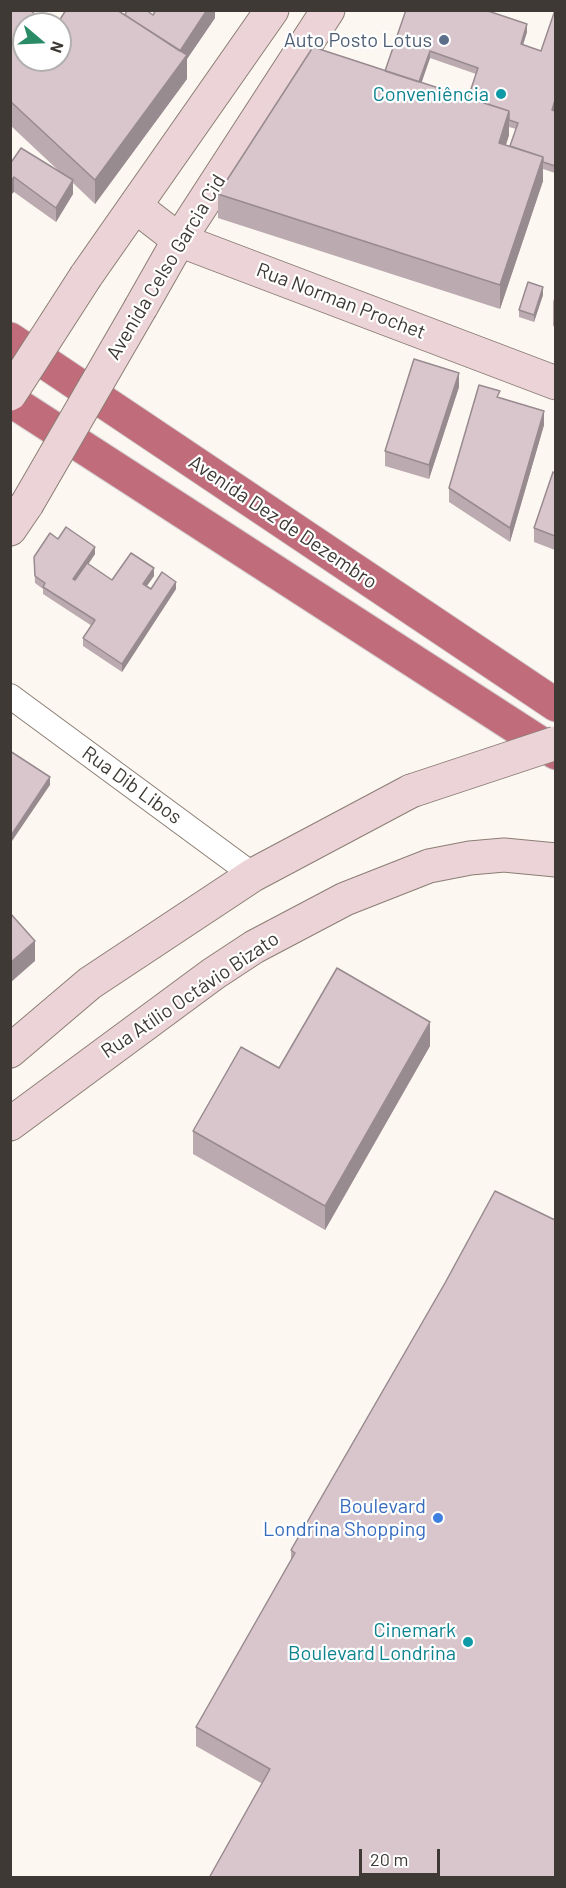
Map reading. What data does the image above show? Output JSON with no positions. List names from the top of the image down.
{
  "streets": {
    "highway": ["Avenida Dez de Dezembro"],
    "street": [
      "Avenida Celso Garcia Cid",
      "Rua Norman Prochet",
      "Rua Dib Libos",
      "Rua Atílio Octávio Bizato"
    ]
  },
  "crossings": [
    ["Avenida Celso Garcia Cid", "Rua Norman Prochet"]
  ],
  "places": [
    "Auto Posto Lotus",
    "Conveniência",
    "Boulevard Londrina Shopping",
    "Cinemark Boulevard Londrina"
  ],
  "scale_bar": "20 m",
  "north": "right"
}
